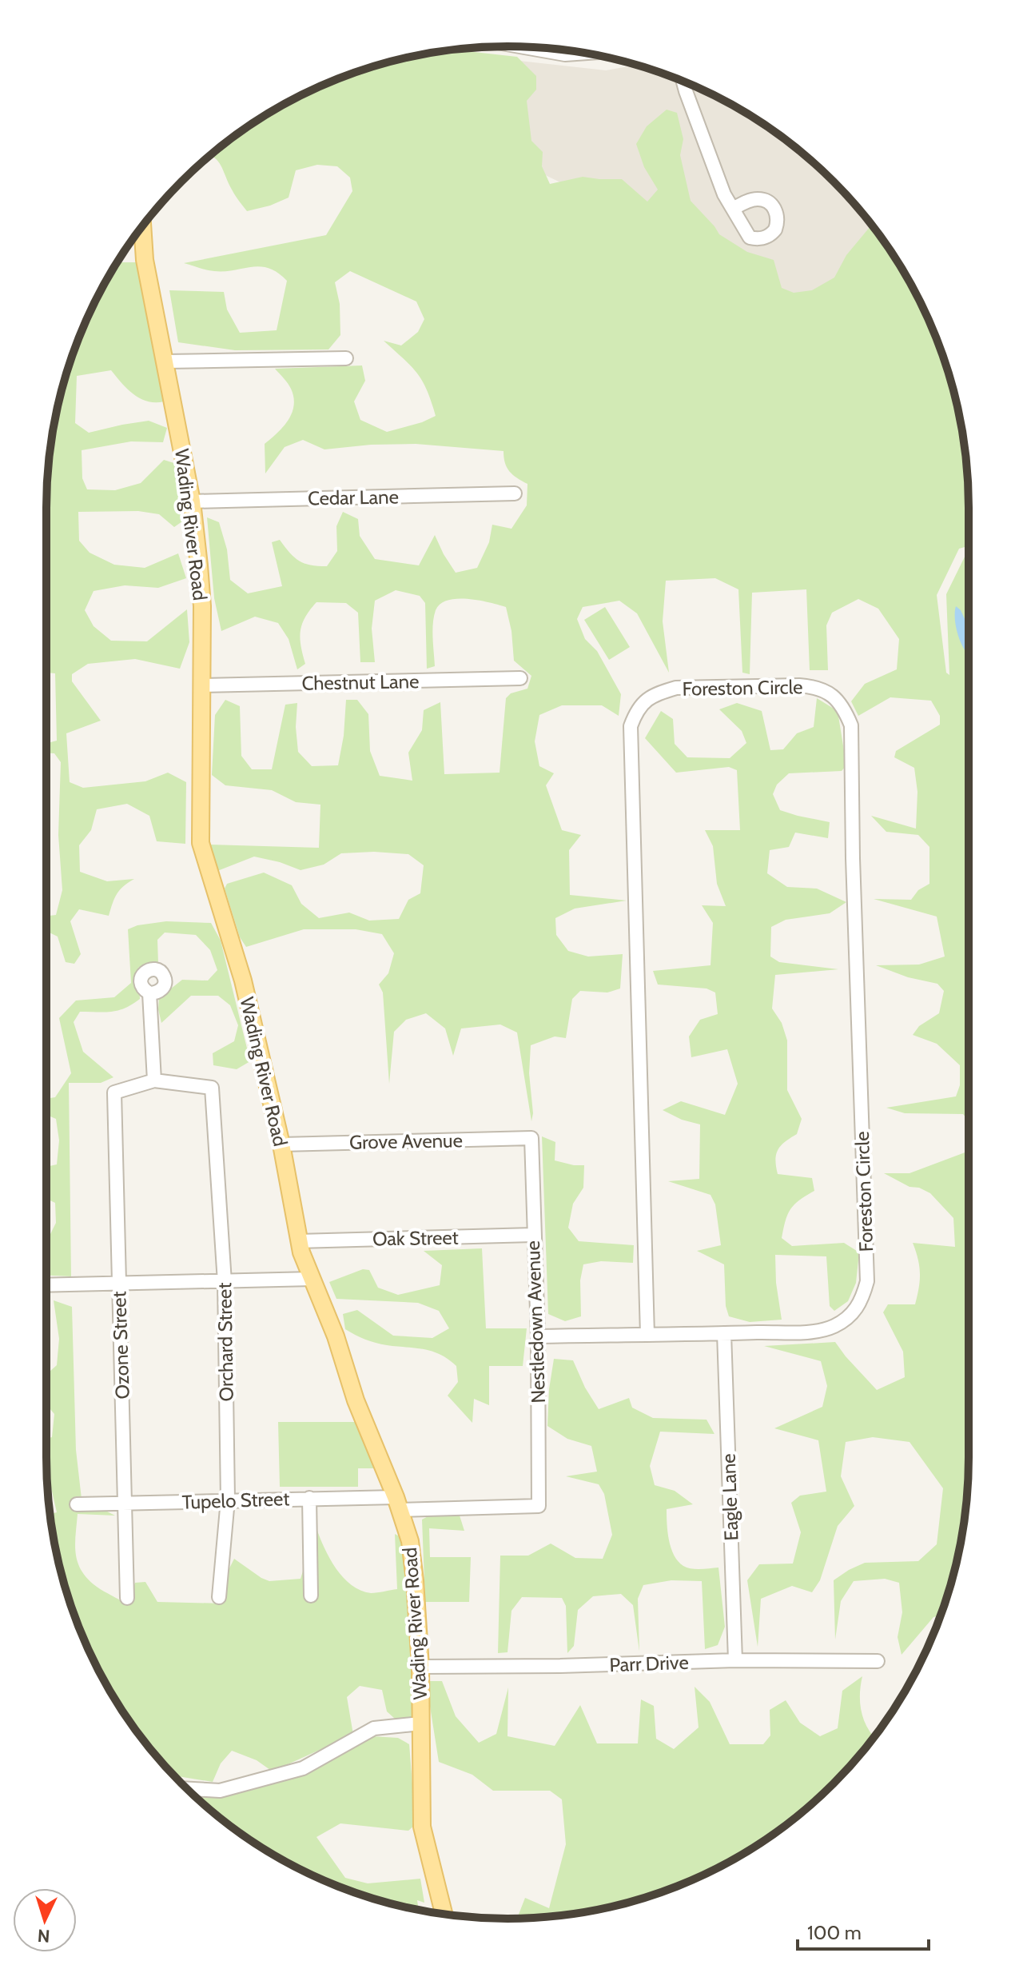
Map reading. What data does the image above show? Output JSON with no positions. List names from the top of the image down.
{
  "streets": {
    "main road": ["Wading River Road"],
    "street": [
      "Cedar Lane",
      "Chestnut Lane",
      "Foreston Circle",
      "Grove Avenue",
      "Oak Street",
      "Nestledown Avenue",
      "Orchard Street",
      "Ozone Street",
      "Eagle Lane",
      "Tupelo Street",
      "Parr Drive"
    ]
  },
  "crossings": [
    ["Cedar Lane", "Wading River Road"],
    ["Wading River Road", "Chestnut Lane"],
    ["Wading River Road", "Grove Avenue"],
    ["Wading River Road", "Oak Street"],
    ["Wading River Road", "Tupelo Street"],
    ["Wading River Road", "Parr Drive"],
    ["Foreston Circle", "Nestledown Avenue"],
    ["Foreston Circle", "Eagle Lane"],
    ["Grove Avenue", "Nestledown Avenue"],
    ["Oak Street", "Nestledown Avenue"],
    ["Nestledown Avenue", "Tupelo Street"],
    ["Orchard Street", "Ozone Street"],
    ["Orchard Street", "Tupelo Street"],
    ["Ozone Street", "Tupelo Street"],
    ["Eagle Lane", "Parr Drive"]
  ],
  "scale_bar": "100 m",
  "north": "bottom"
}
